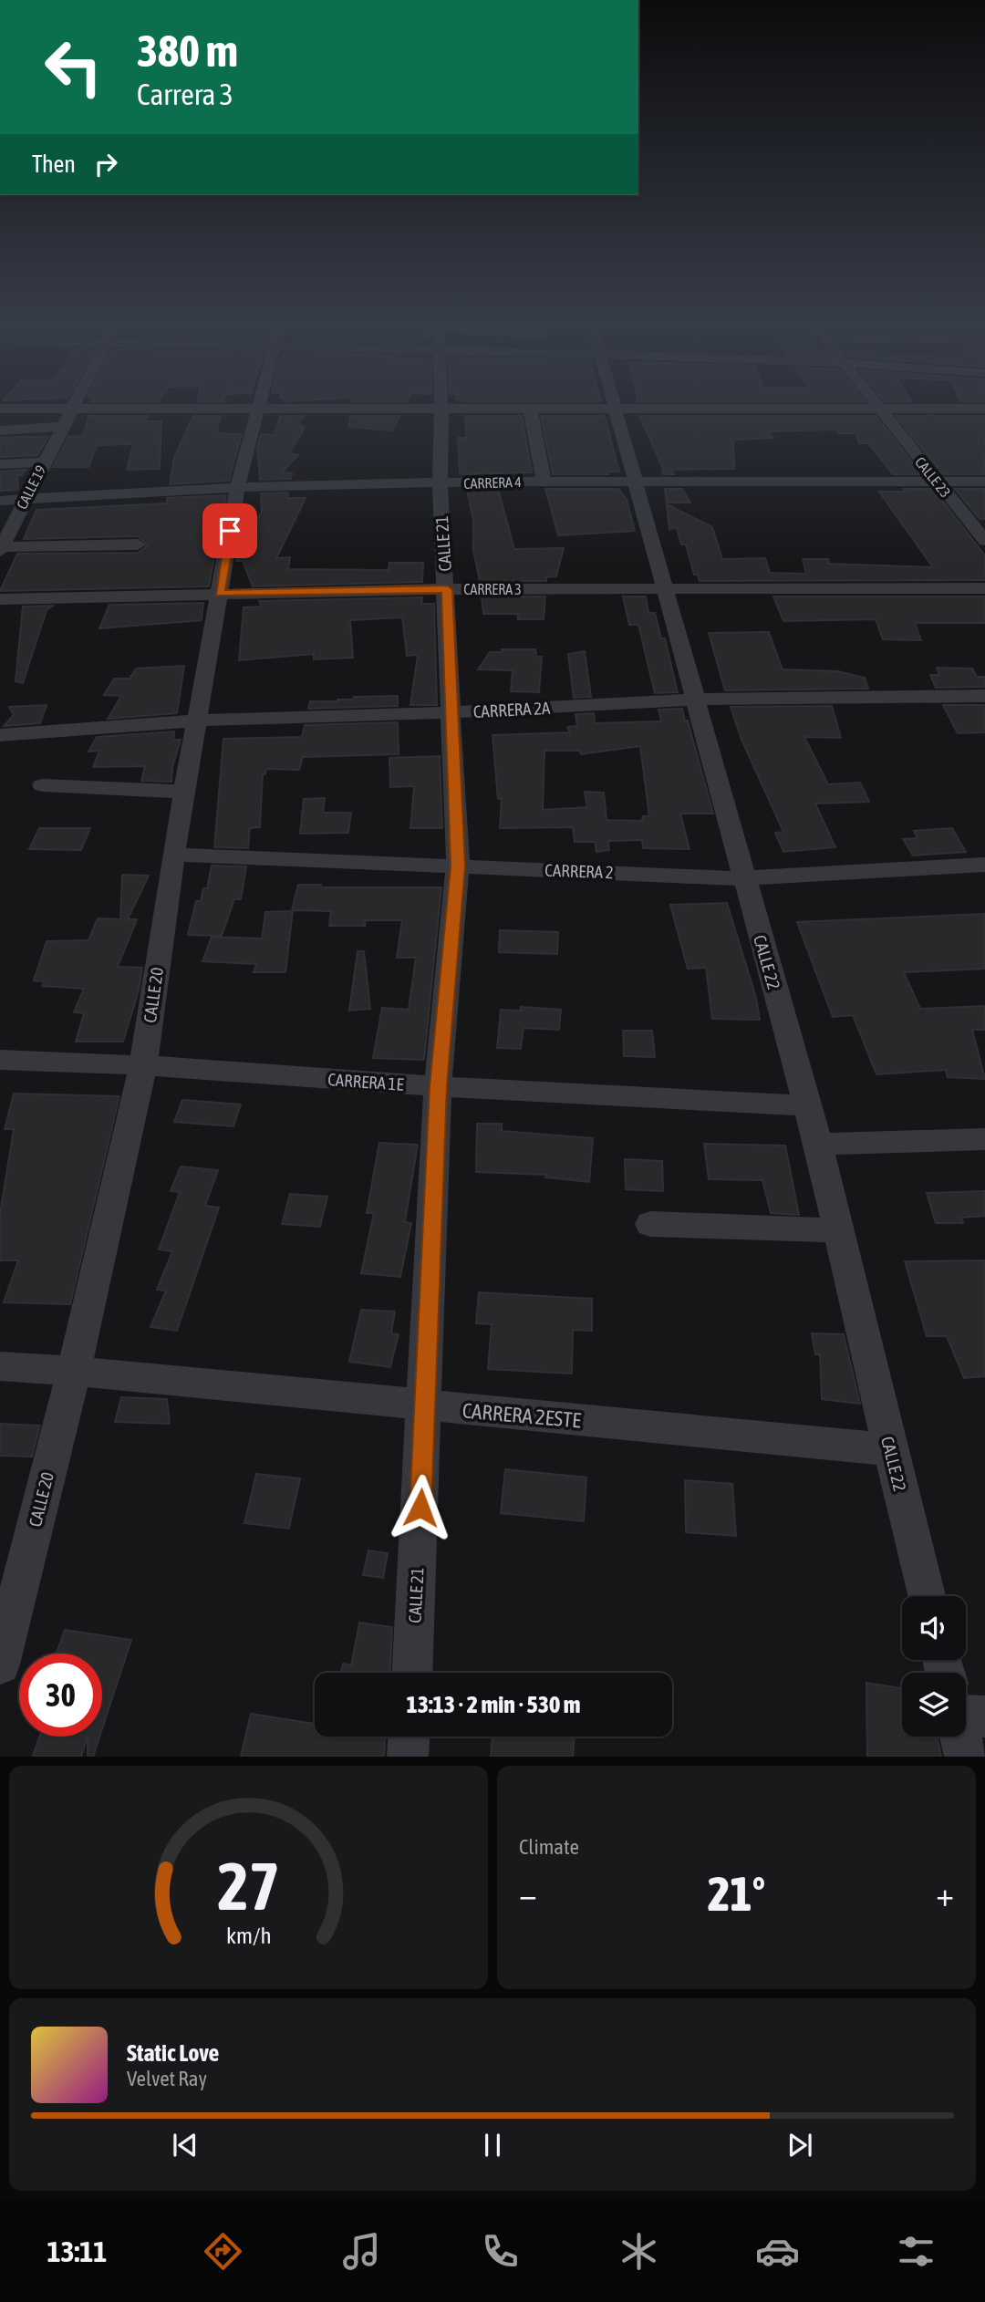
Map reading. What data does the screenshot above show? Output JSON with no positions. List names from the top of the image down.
{
  "streets": {
    "street": [
      "CALLE 23",
      "CARRERA 4",
      "CALLE 19",
      "CALLE 21",
      "CARRERA 3",
      "CARRERA 2A",
      "CARRERA 2",
      "CALLE 22",
      "CALLE 20",
      "CARRERA 1E",
      "CARRERA 2ESTE"
    ]
  },
  "crossings": [
    ["CALLE 23", "CARRERA 4"],
    ["CARRERA 4", "CALLE 19"],
    ["CARRERA 4", "CALLE 21"],
    ["CARRERA 4", "CALLE 22"],
    ["CARRERA 4", "CALLE 20"],
    ["CALLE 21", "CARRERA 3"],
    ["CALLE 21", "CARRERA 2A"],
    ["CALLE 21", "CARRERA 2"],
    ["CALLE 21", "CARRERA 1E"],
    ["CALLE 21", "CARRERA 2ESTE"],
    ["CARRERA 3", "CALLE 22"],
    ["CARRERA 3", "CALLE 20"],
    ["CARRERA 2A", "CALLE 22"],
    ["CARRERA 2A", "CALLE 20"],
    ["CARRERA 2", "CALLE 22"],
    ["CARRERA 2", "CALLE 20"],
    ["CALLE 22", "CARRERA 1E"],
    ["CALLE 22", "CARRERA 2ESTE"],
    ["CALLE 20", "CARRERA 1E"],
    ["CALLE 20", "CARRERA 2ESTE"]
  ],
  "page": {
    "turn": ["380 m", "Carrera 3"],
    "then": "Then",
    "limit": "30",
    "trip": "13:13 · 2 min · 530 m",
    "tile": "Climate",
    "heat": ["−", "21°", "+"],
    "song": ["Static Love", "Velvet Ray"],
    "tabs": "13:11",
    "gauge": ["27", "km/h"]
  }
}
